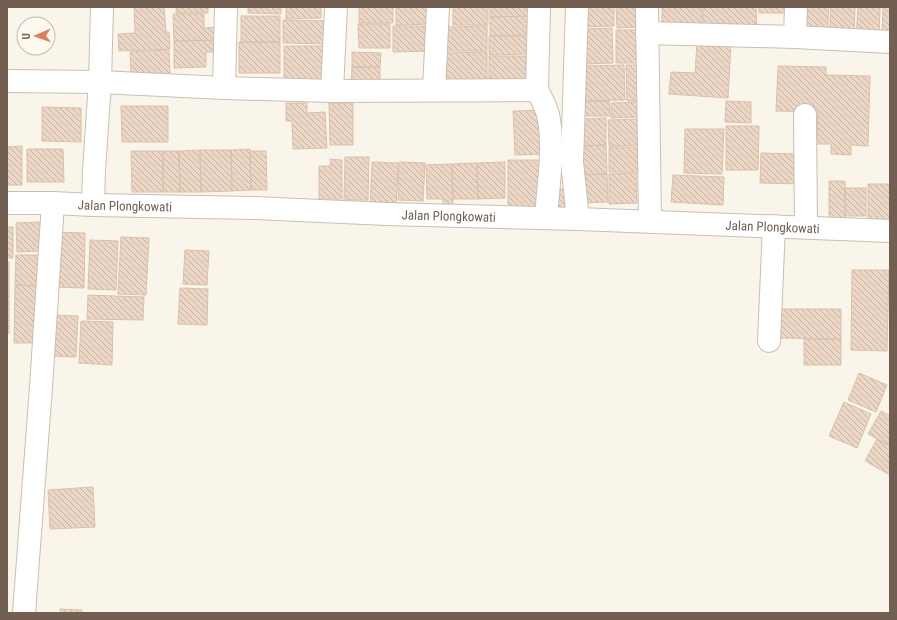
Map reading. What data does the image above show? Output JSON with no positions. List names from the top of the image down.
{
  "streets": {
    "street": ["Jalan Plongkowati"]
  },
  "north": "left"
}
